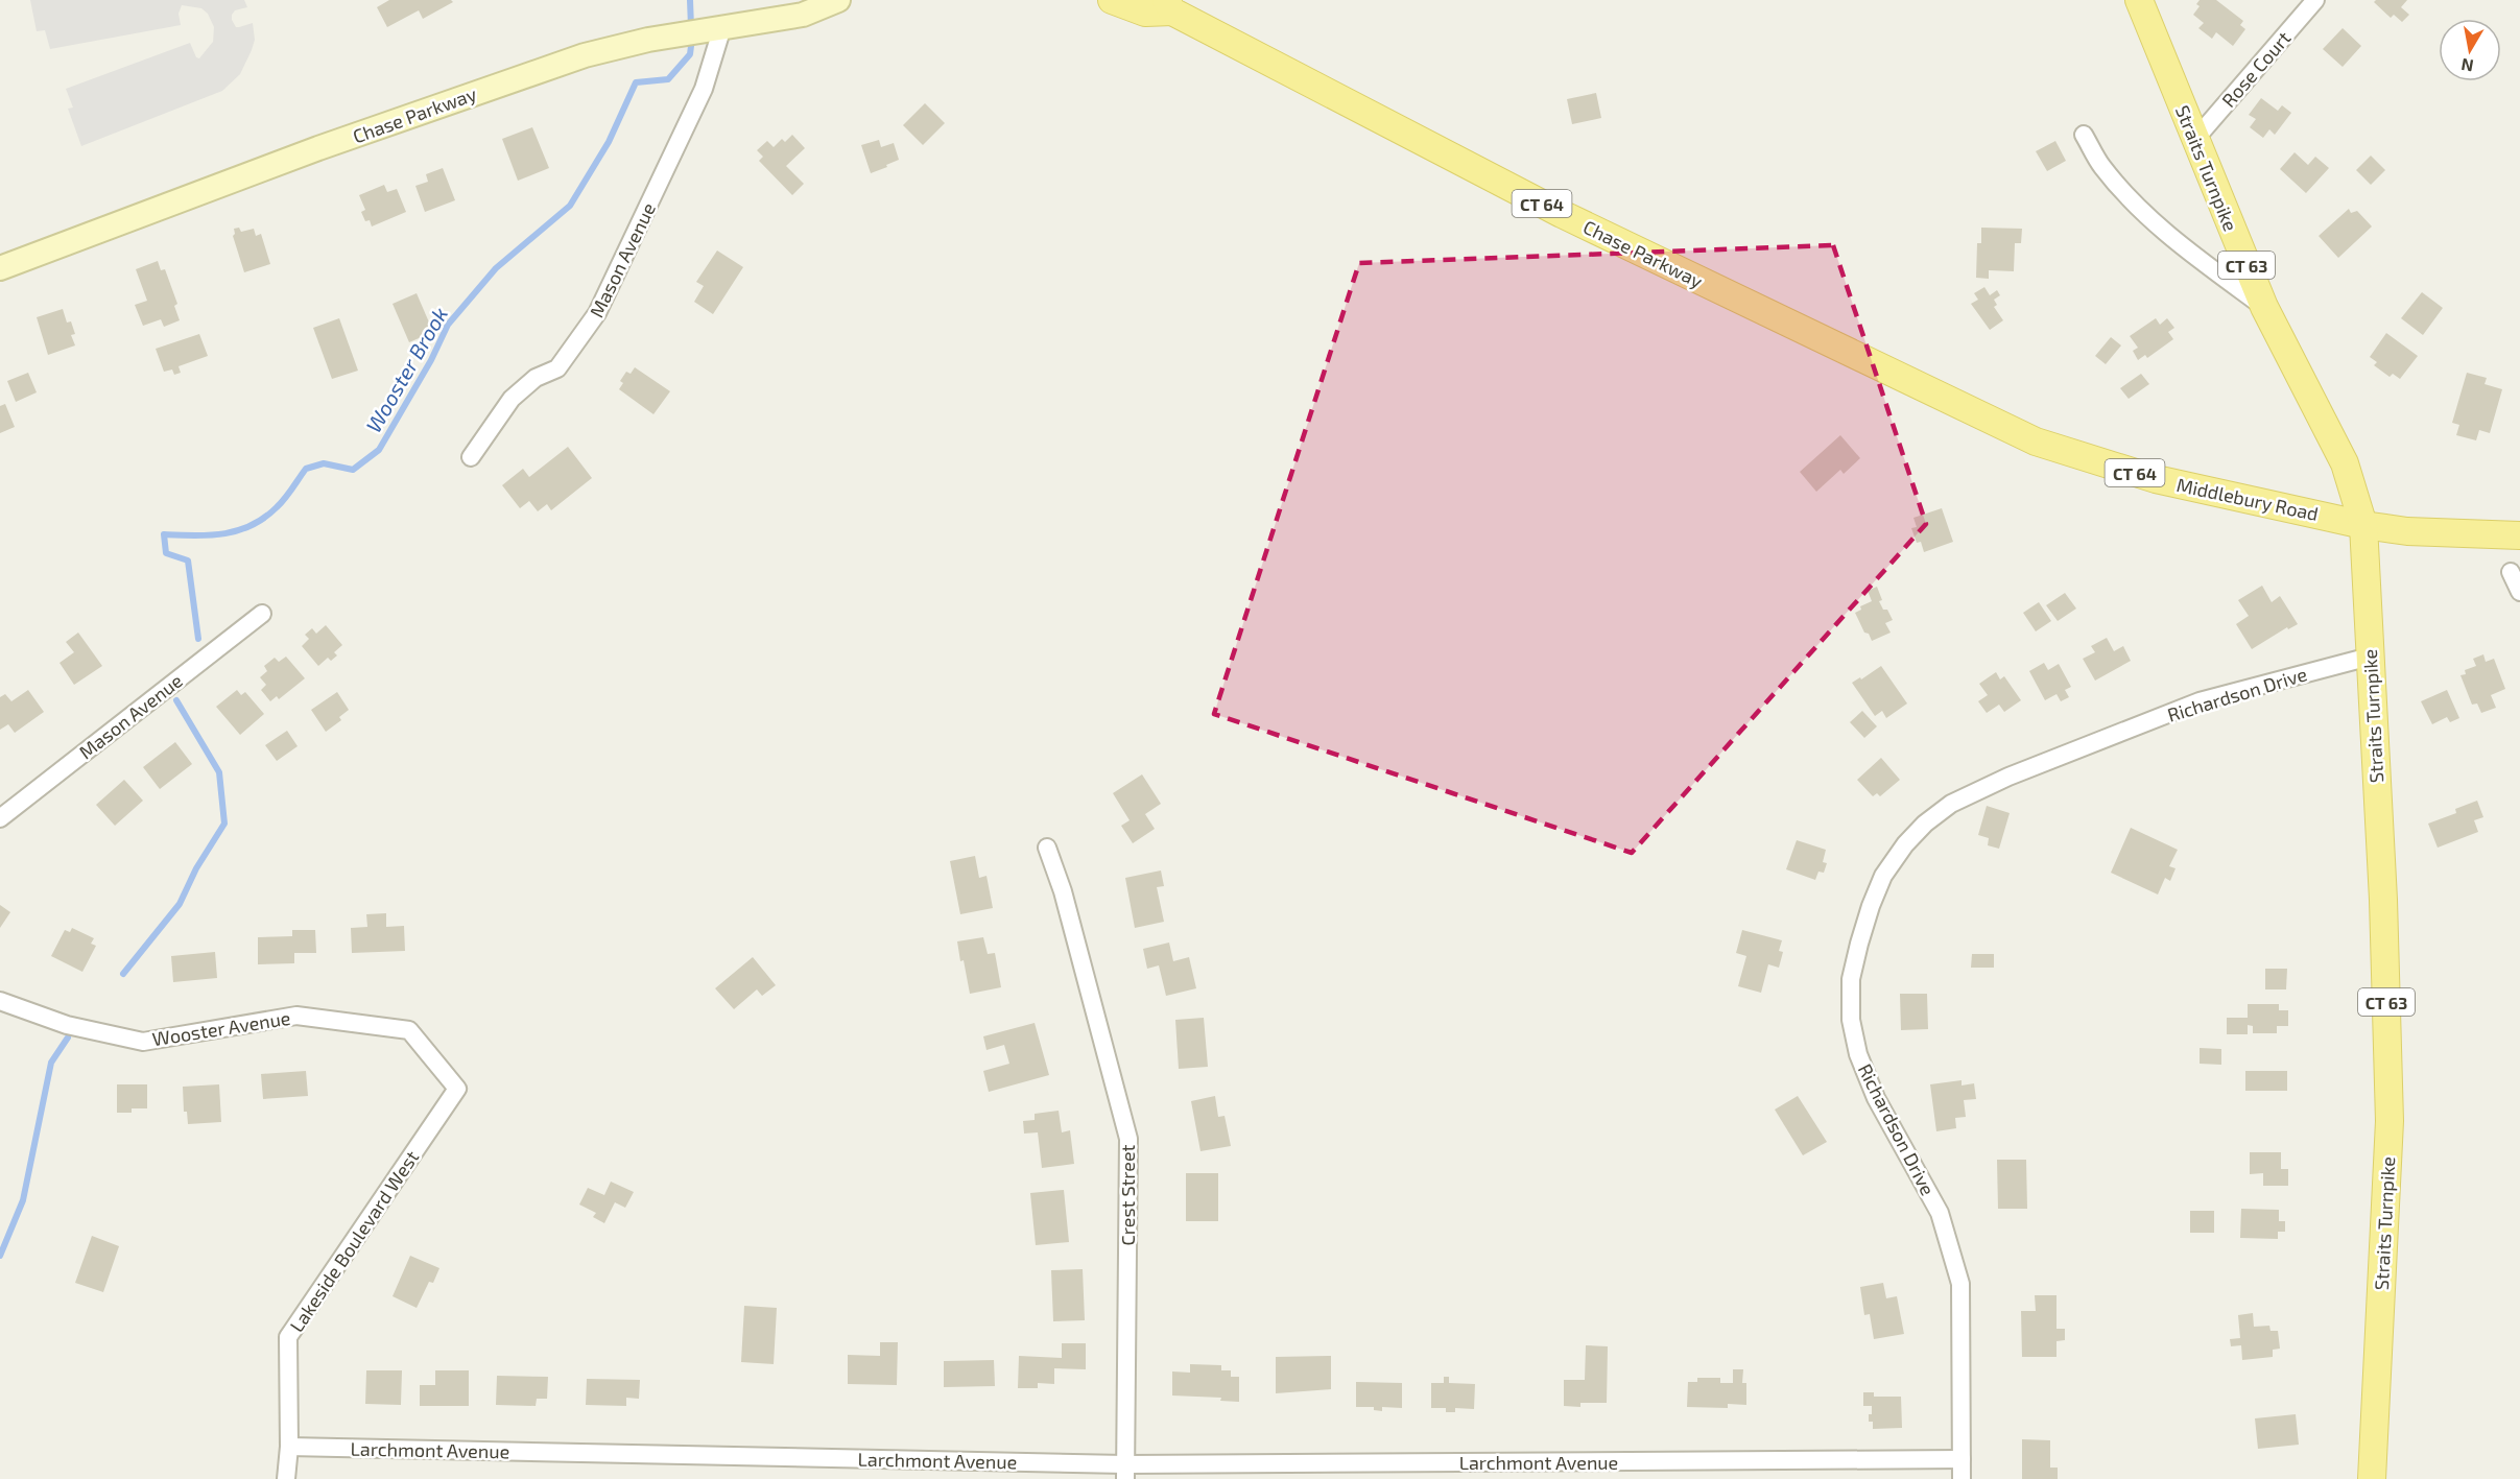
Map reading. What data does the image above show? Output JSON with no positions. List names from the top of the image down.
{
  "streets": {
    "main road": [
      "Chase Parkway",
      "Straits Turnpike",
      "CT 64",
      "CT 63",
      "Middlebury Road"
    ],
    "street": [
      "Rose Court",
      "Mason Avenue",
      "Richardson Drive",
      "Wooster Avenue",
      "Crest Street",
      "Lakeside Boulevard West",
      "Larchmont Avenue"
    ]
  },
  "crossings": [
    ["Rose Court", "Straits Turnpike"],
    ["Chase Parkway", "Mason Avenue"],
    ["Chase Parkway", "Middlebury Road"],
    ["Straits Turnpike", "Middlebury Road"],
    ["Straits Turnpike", "Richardson Drive"],
    ["Richardson Drive", "Larchmont Avenue"],
    ["Wooster Avenue", "Lakeside Boulevard West"],
    ["Crest Street", "Larchmont Avenue"],
    ["Lakeside Boulevard West", "Larchmont Avenue"]
  ],
  "water": ["Wooster Brook"],
  "north": "bottom"
}
